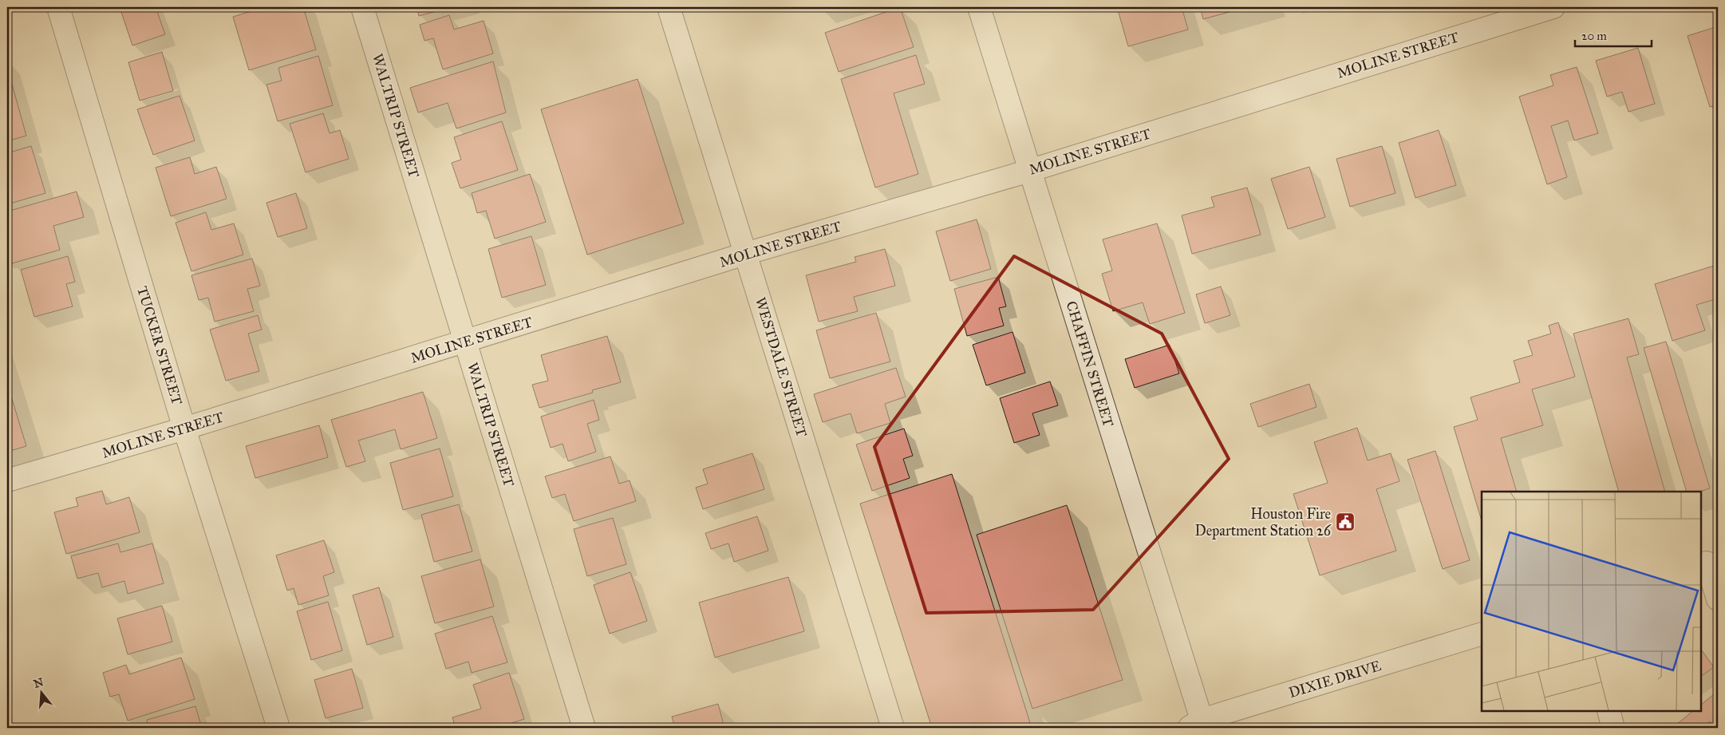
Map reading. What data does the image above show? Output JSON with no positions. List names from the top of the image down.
{
  "streets": {
    "street": [
      "MOLINE STREET",
      "WALTRIP STREET",
      "TUCKER STREET",
      "CHAFFIN STREET",
      "WESTDALE STREET",
      "DIXIE DRIVE"
    ]
  },
  "crossings": [
    ["MOLINE STREET", "WALTRIP STREET"],
    ["MOLINE STREET", "TUCKER STREET"],
    ["MOLINE STREET", "CHAFFIN STREET"],
    ["MOLINE STREET", "WESTDALE STREET"],
    ["CHAFFIN STREET", "DIXIE DRIVE"]
  ],
  "places": {
    "public building": ["Houston Fire Department Station 26"]
  },
  "scale_bar": "20 m",
  "north": "top"
}
